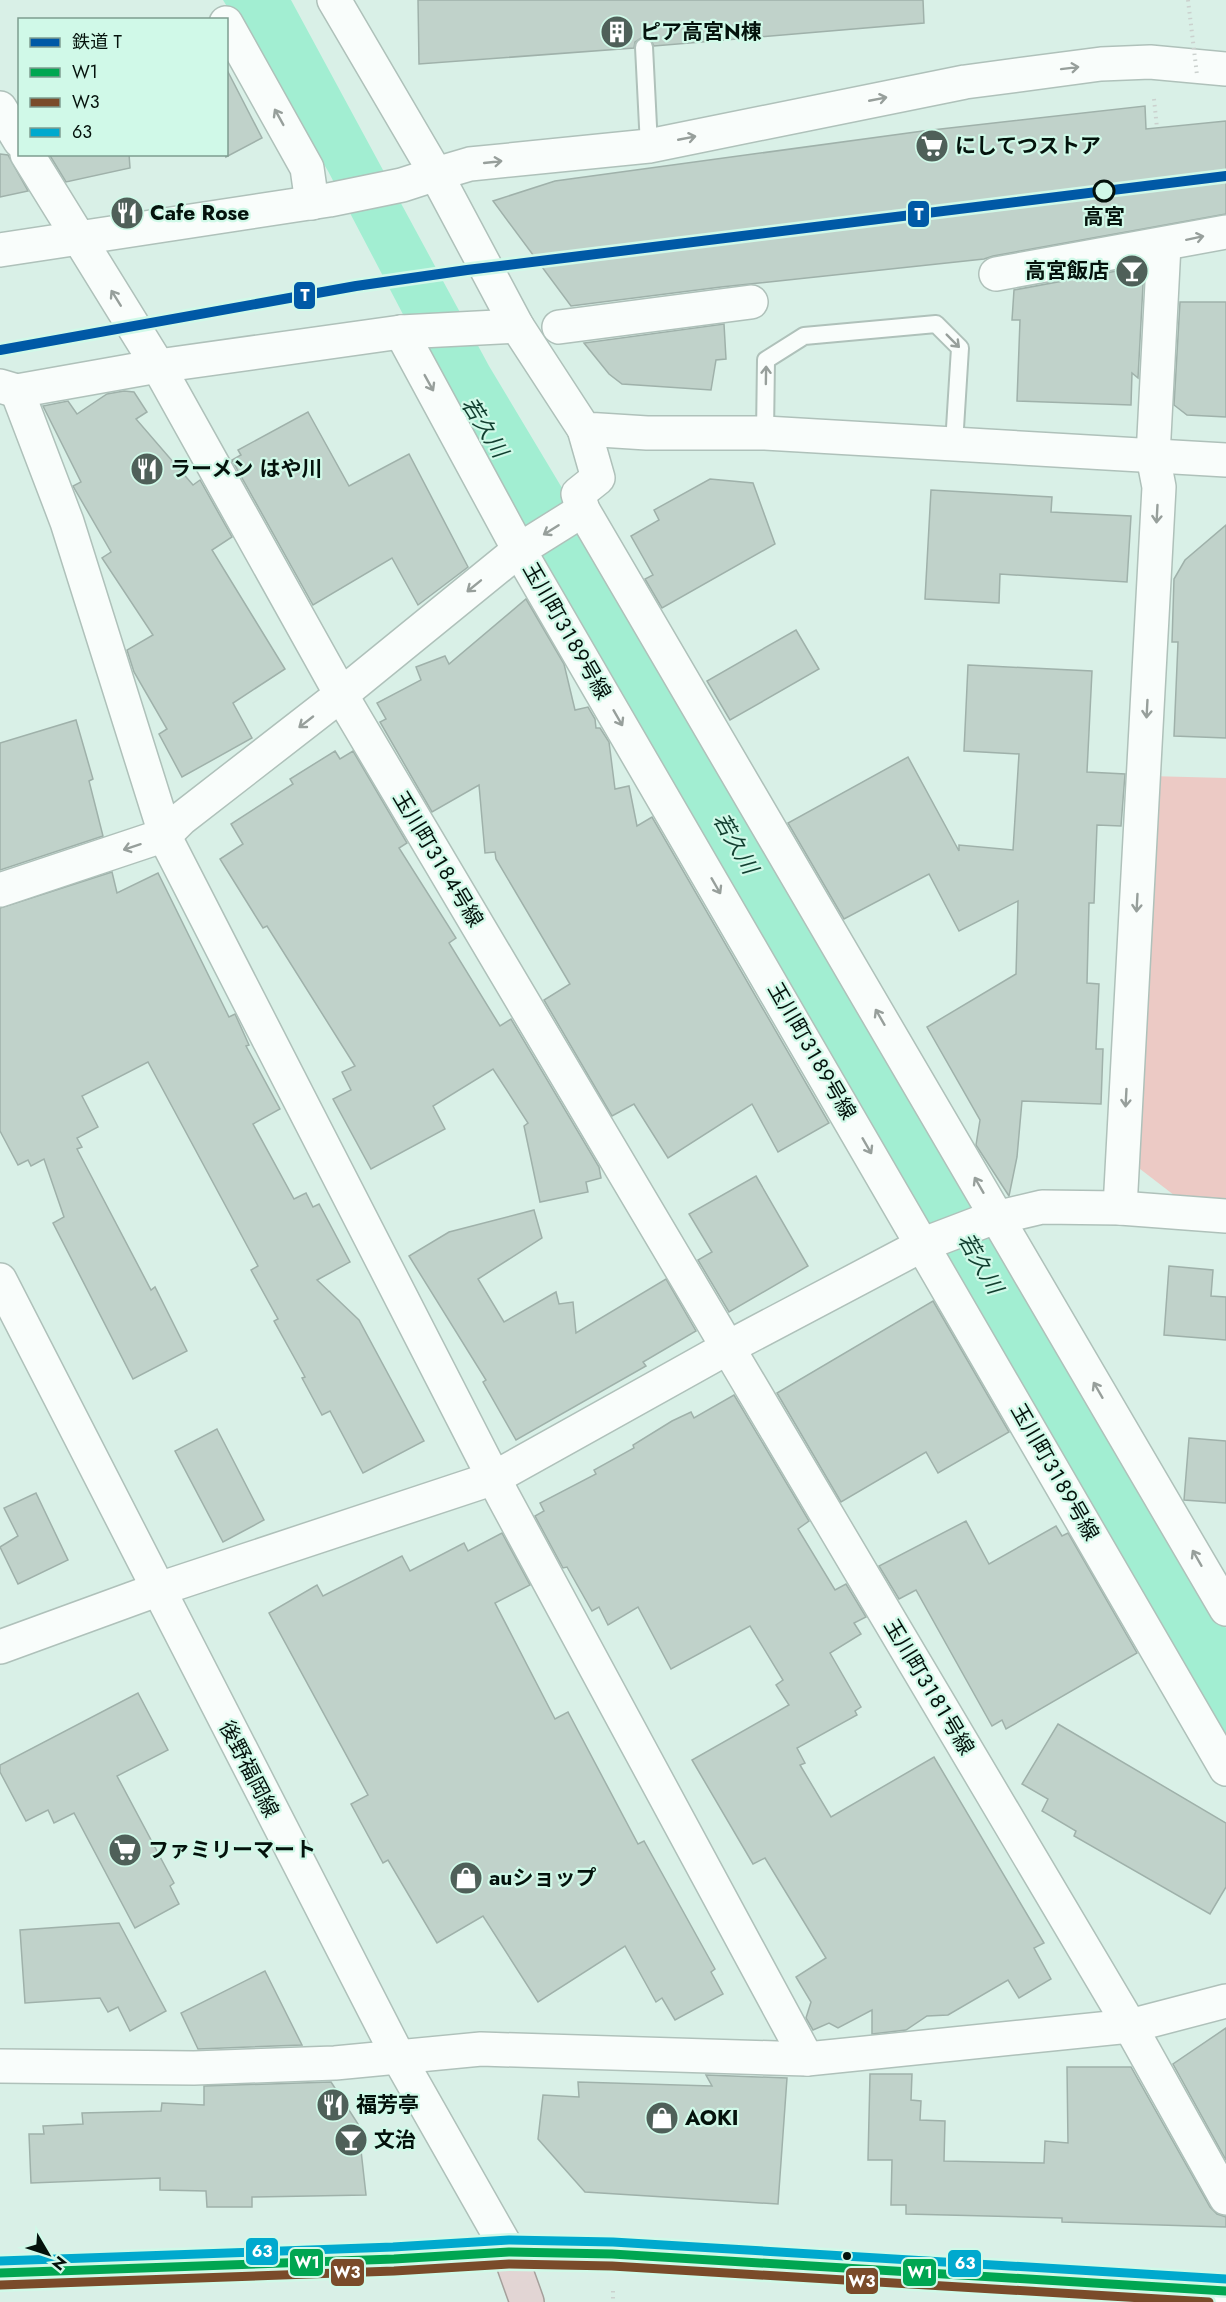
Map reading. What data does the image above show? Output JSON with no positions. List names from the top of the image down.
{
  "streets": {
    "street": [
      "玉川町３１８９号線",
      "玉川町３１８４号線",
      "玉川町３１８１号線",
      "後野福岡線"
    ]
  },
  "crossings": [
    ["玉川町３１８４号線", "玉川町３１８１号線"]
  ],
  "water": ["若久川"],
  "places": {
    "building": ["ピア高宮N棟"],
    "supermarket": ["にしてつストア", "ファミリーマート"],
    "other": ["高宮"],
    "restaurant": ["Cafe Rose", "ラーメン はや川", "福芳亭"],
    "bar": ["高宮飯店", "文治"],
    "shop": ["auショップ", "AOKI"]
  },
  "lines": [
    "rail line T",
    "transit line 63",
    "transit line W1",
    "transit line W3"
  ],
  "legend": [
    "鉄道 T",
    "W1",
    "W3",
    "63"
  ],
  "north": "bottom right"
}
